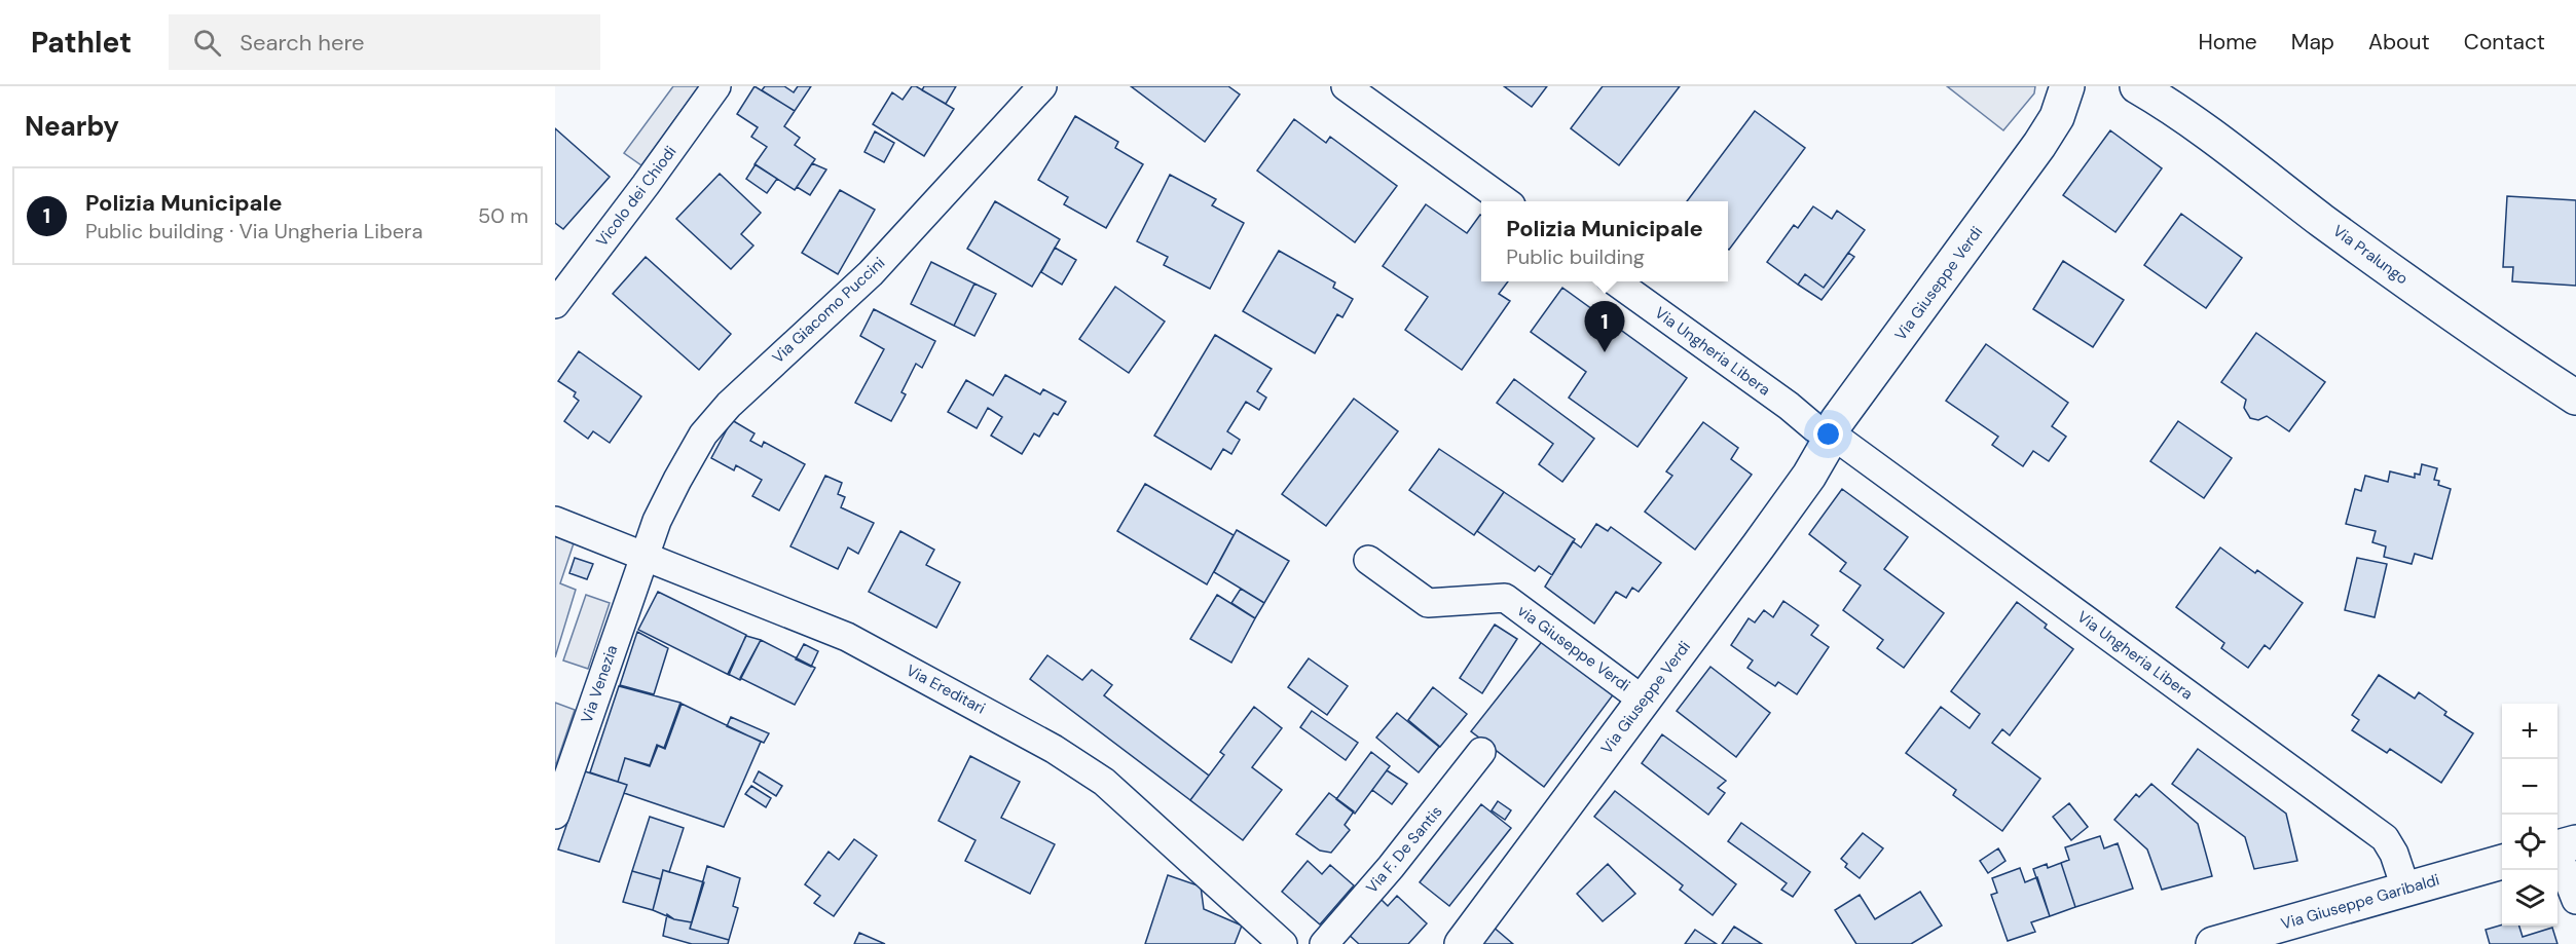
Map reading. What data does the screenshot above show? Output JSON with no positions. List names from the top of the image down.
{
  "streets": {
    "street": [
      "Vicolo dei Chiodi",
      "Via Pralungo",
      "Via Giuseppe Verdi",
      "Via Giacomo Puccini",
      "Via Ungheria Libera",
      "via Giuseppe Verdi",
      "Via Venezia",
      "Via Ereditari",
      "Via F. De Santis",
      "Via Giuseppe Garibaldi"
    ]
  },
  "crossings": [
    ["Via Giuseppe Verdi", "Via Ungheria Libera"],
    ["Via Giuseppe Verdi", "via Giuseppe Verdi"],
    ["Via Giacomo Puccini", "Via Venezia"],
    ["Via Giacomo Puccini", "Via Ereditari"],
    ["Via Ungheria Libera", "Via Giuseppe Garibaldi"],
    ["Via Venezia", "Via Ereditari"]
  ],
  "page": {
    "header": "Pathlet",
    "search": "Search here",
    "nav": [
      "Home",
      "Map",
      "About",
      "Contact"
    ],
    "heading": "Nearby",
    "list": [
      {
        "mark": "1",
        "name": "Polizia Municipale",
        "note": "Public building · Via Ungheria Libera",
        "value": "50 m"
      }
    ],
    "popup": ["Polizia Municipale", "Public building"],
    "pins": "1",
    "map_buttons": ["+", "−"]
  }
}
